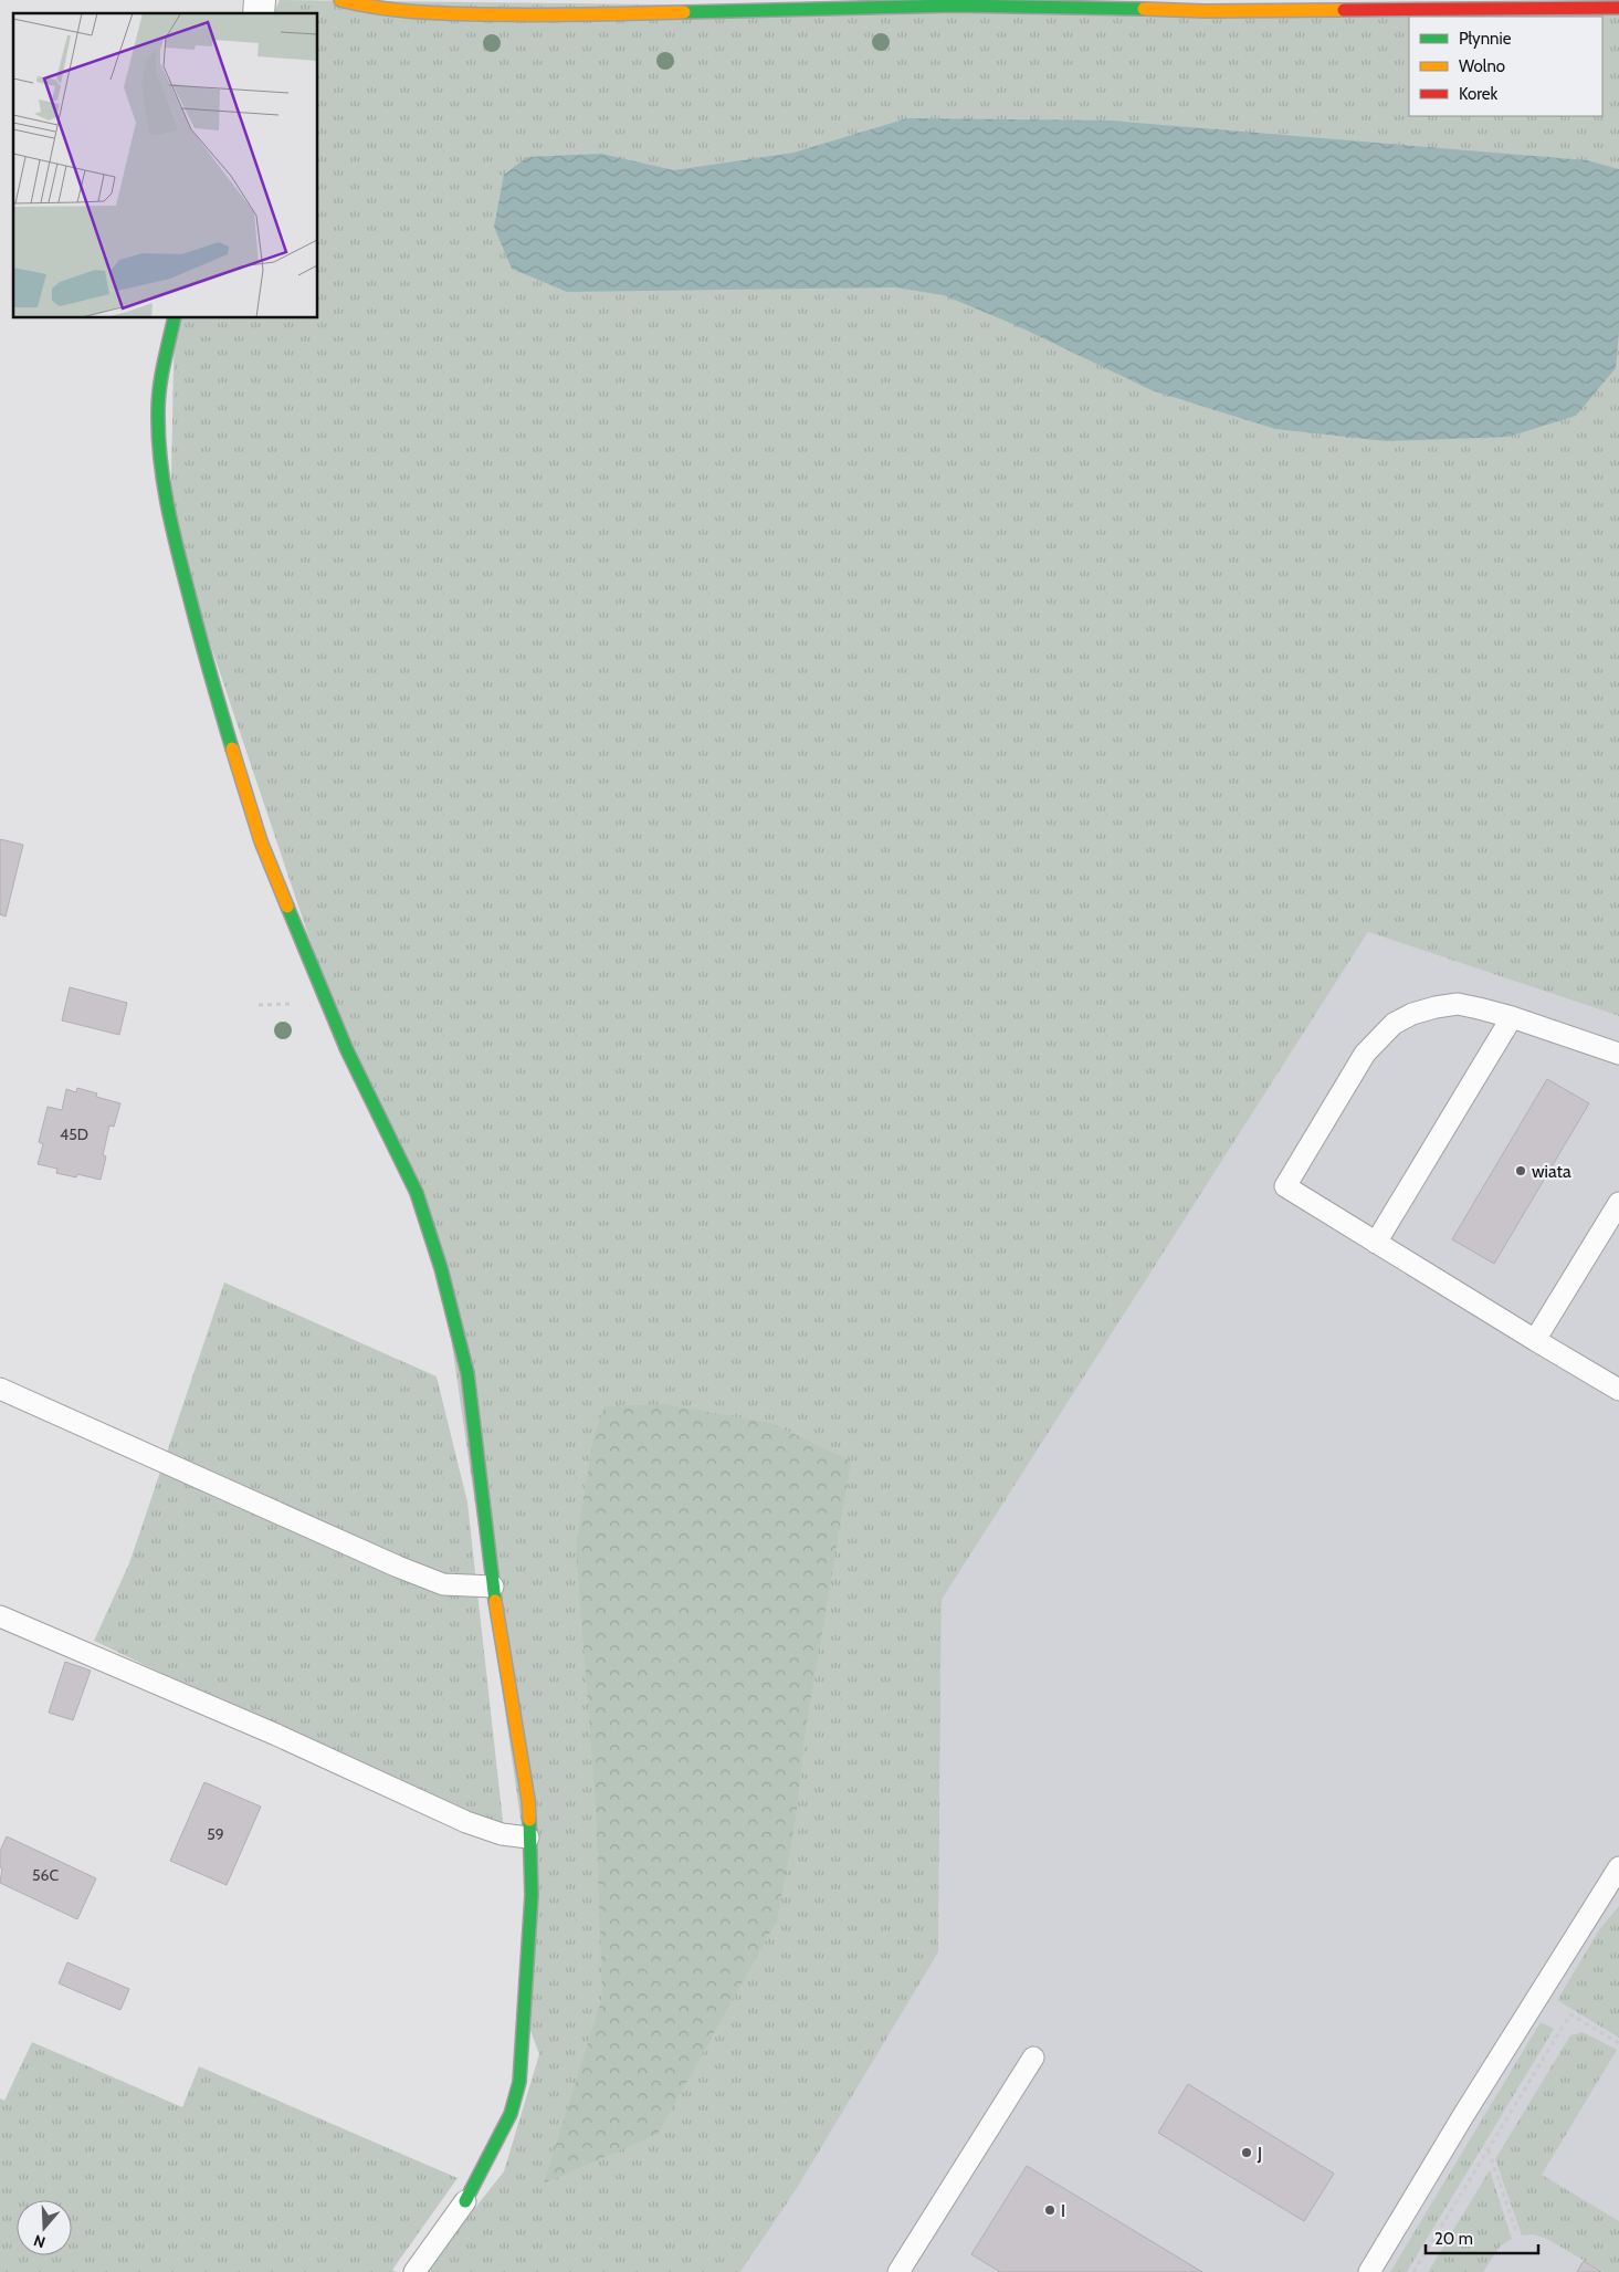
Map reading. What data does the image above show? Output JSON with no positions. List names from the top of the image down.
{
  "places": ["wiata", "J", "I"],
  "house_numbers": ["45D", "59", "56C"],
  "legend": ["Płynnie", "Wolno", "Korek"],
  "scale_bar": "20 m",
  "north": "bottom"
}
